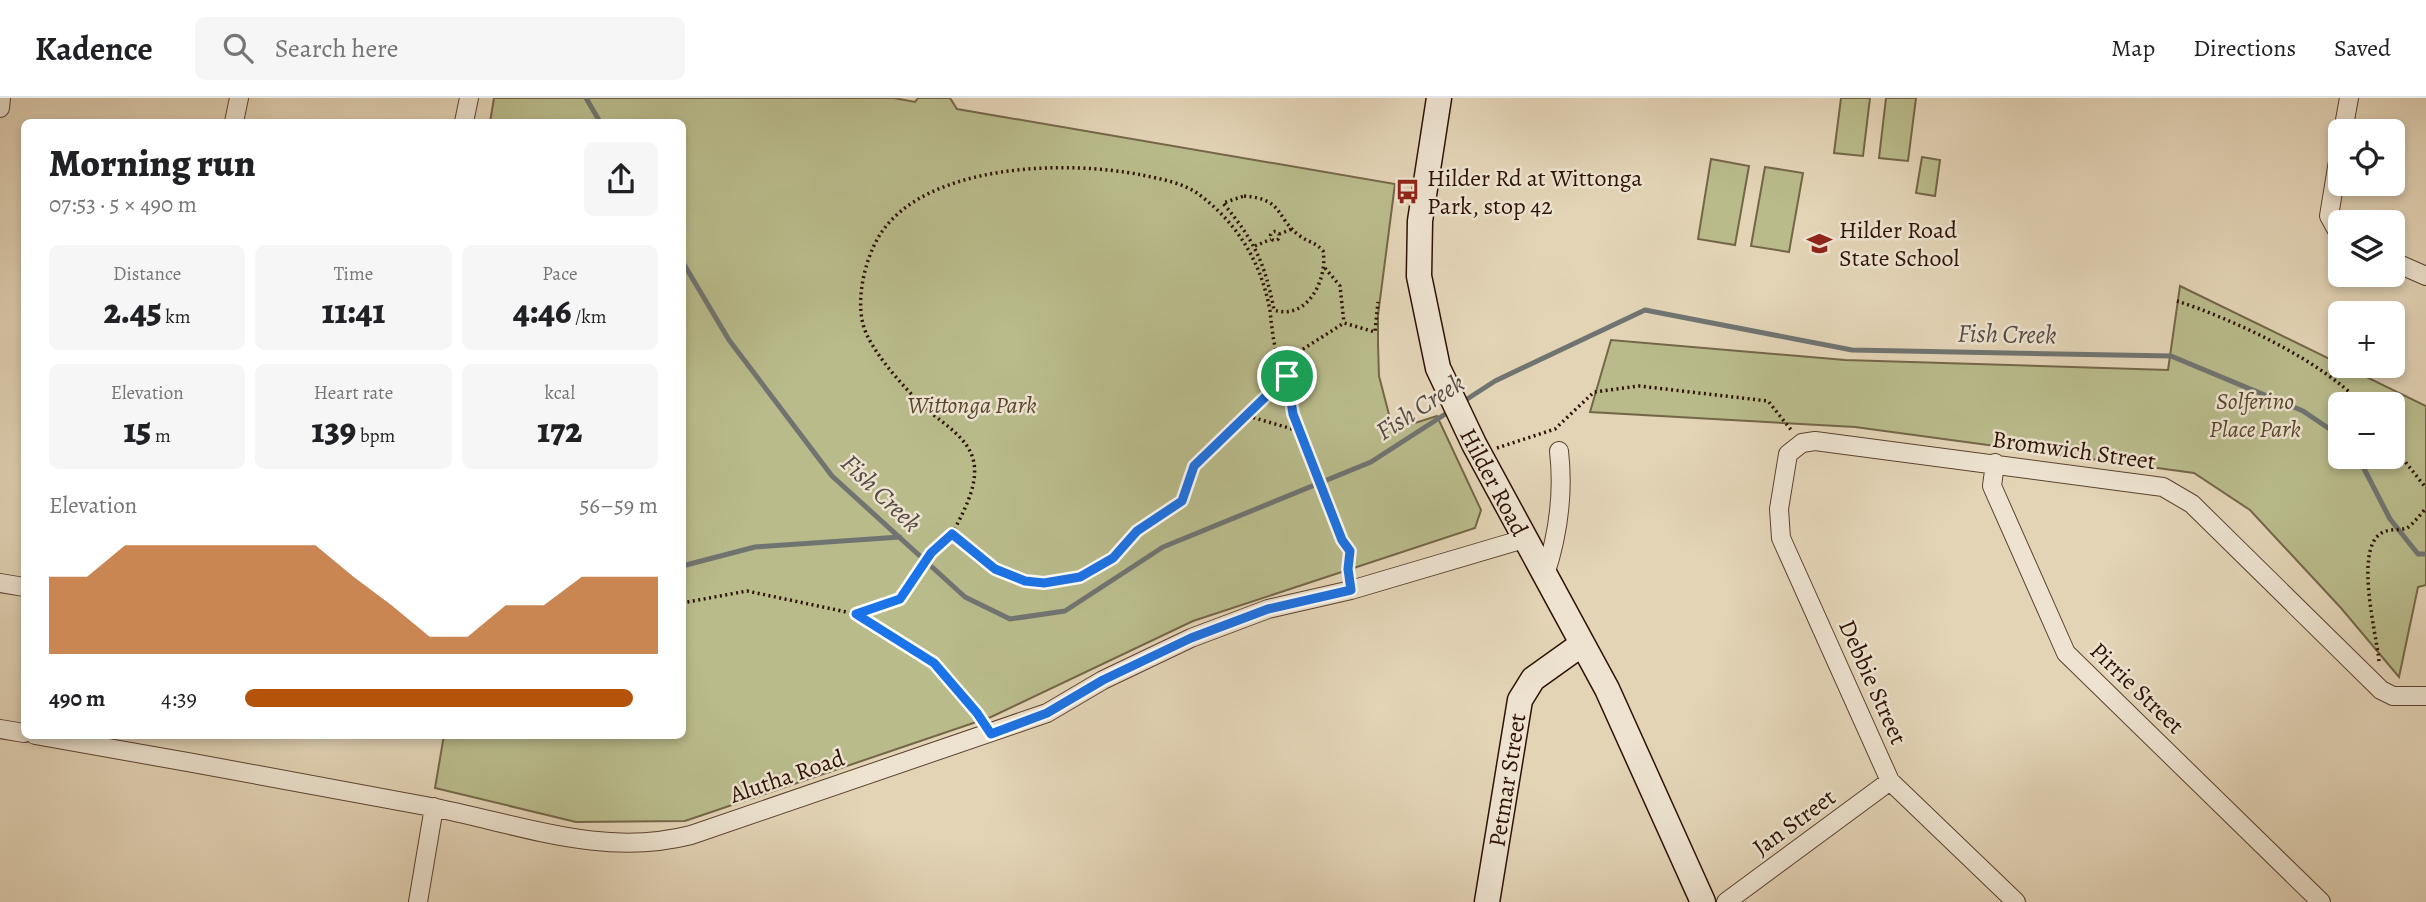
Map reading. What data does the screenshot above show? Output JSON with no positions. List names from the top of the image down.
{
  "streets": {
    "street": [
      "Bromwich Street",
      "Hilder Road",
      "Debbie Street",
      "Pirrie Street",
      "Alutha Road",
      "Petmar Street",
      "Jan Street"
    ]
  },
  "crossings": [
    ["Bromwich Street", "Debbie Street"],
    ["Bromwich Street", "Pirrie Street"],
    ["Hilder Road", "Alutha Road"],
    ["Hilder Road", "Petmar Street"],
    ["Debbie Street", "Jan Street"]
  ],
  "water": ["Fish Creek"],
  "parks": ["Solferino Place Park", "Wittonga Park"],
  "places": {
    "bus stop": ["Hilder Rd at Wittonga Park, stop 42"],
    "school or university": ["Hilder Road State School"]
  },
  "page": {
    "header": "Kadence",
    "search": "Search here",
    "nav": ["Map", "Directions", "Saved"],
    "map_buttons": ["+", "−"],
    "heading": ["Morning run", "07:53 · 5 × 490 m"],
    "stats": [
      ["Distance", "2.45 km"],
      ["Time", "11:41"],
      ["Pace", "4:46 /km"],
      ["Elevation", "15 m"],
      ["Heart rate", "139 bpm"],
      ["kcal", "172"]
    ],
    "chart": ["Elevation", "56–59 m"],
    "list": [
      {
        "name": "490 m",
        "note": "4:39"
      }
    ]
  }
}
